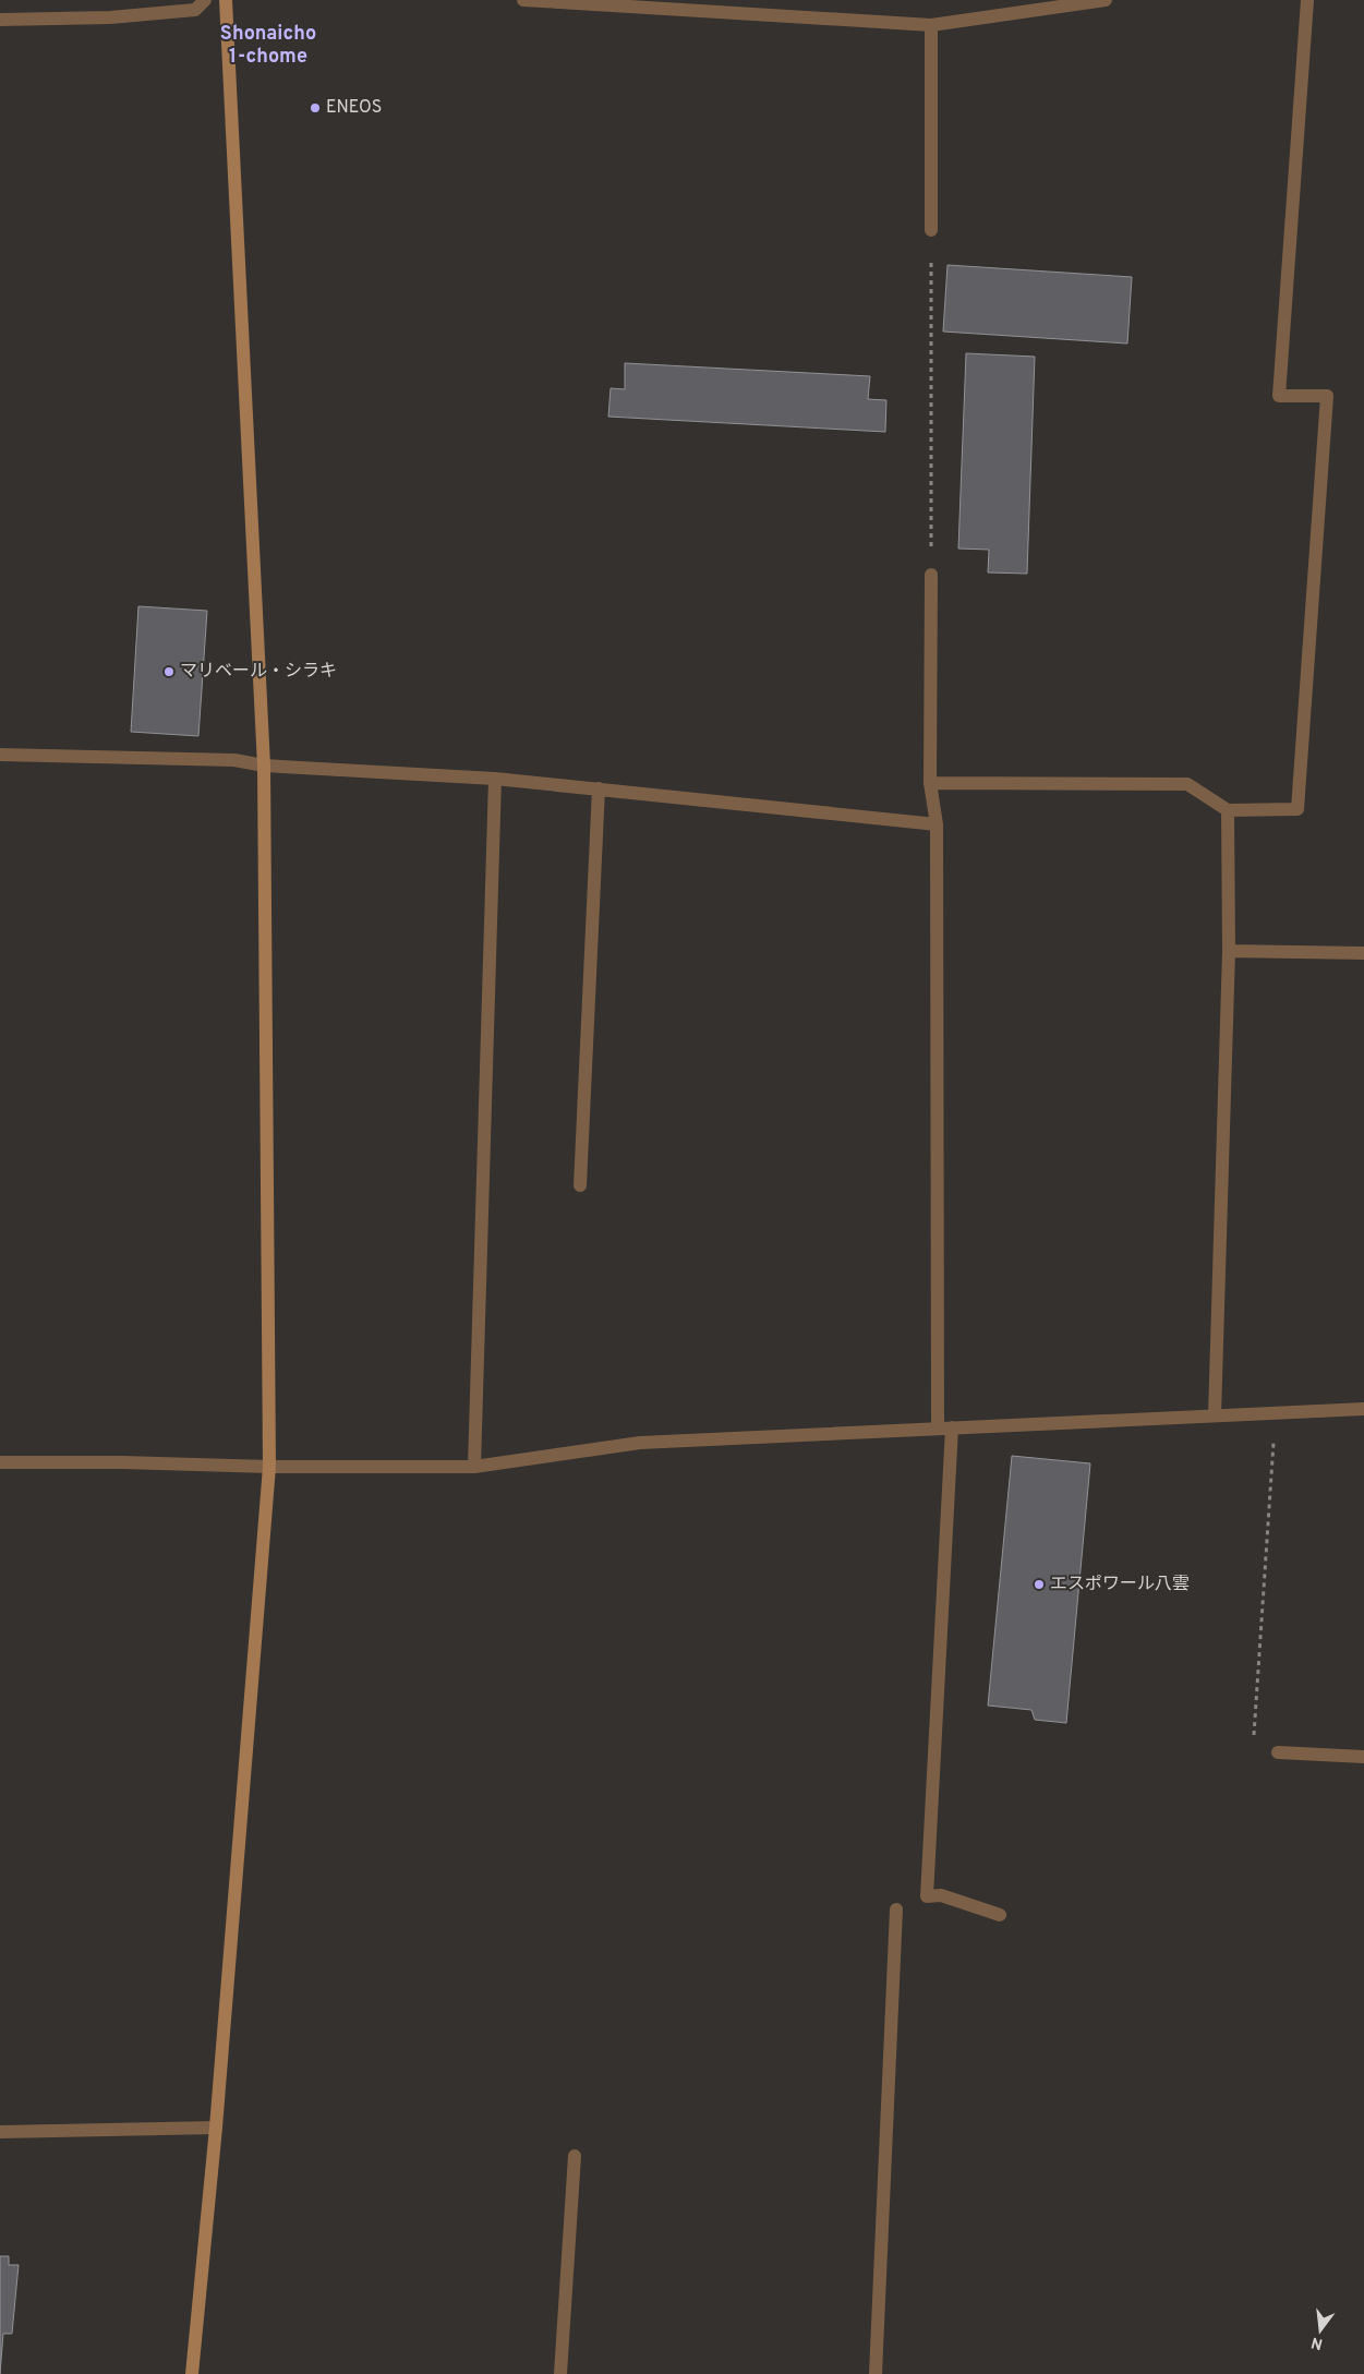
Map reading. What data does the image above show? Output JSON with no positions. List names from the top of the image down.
{
  "districts": ["Shonaicho 1-chome"],
  "places": ["ENEOS", "マリベール・シラキ", "エスポワール八雲"],
  "north": "bottom"
}
